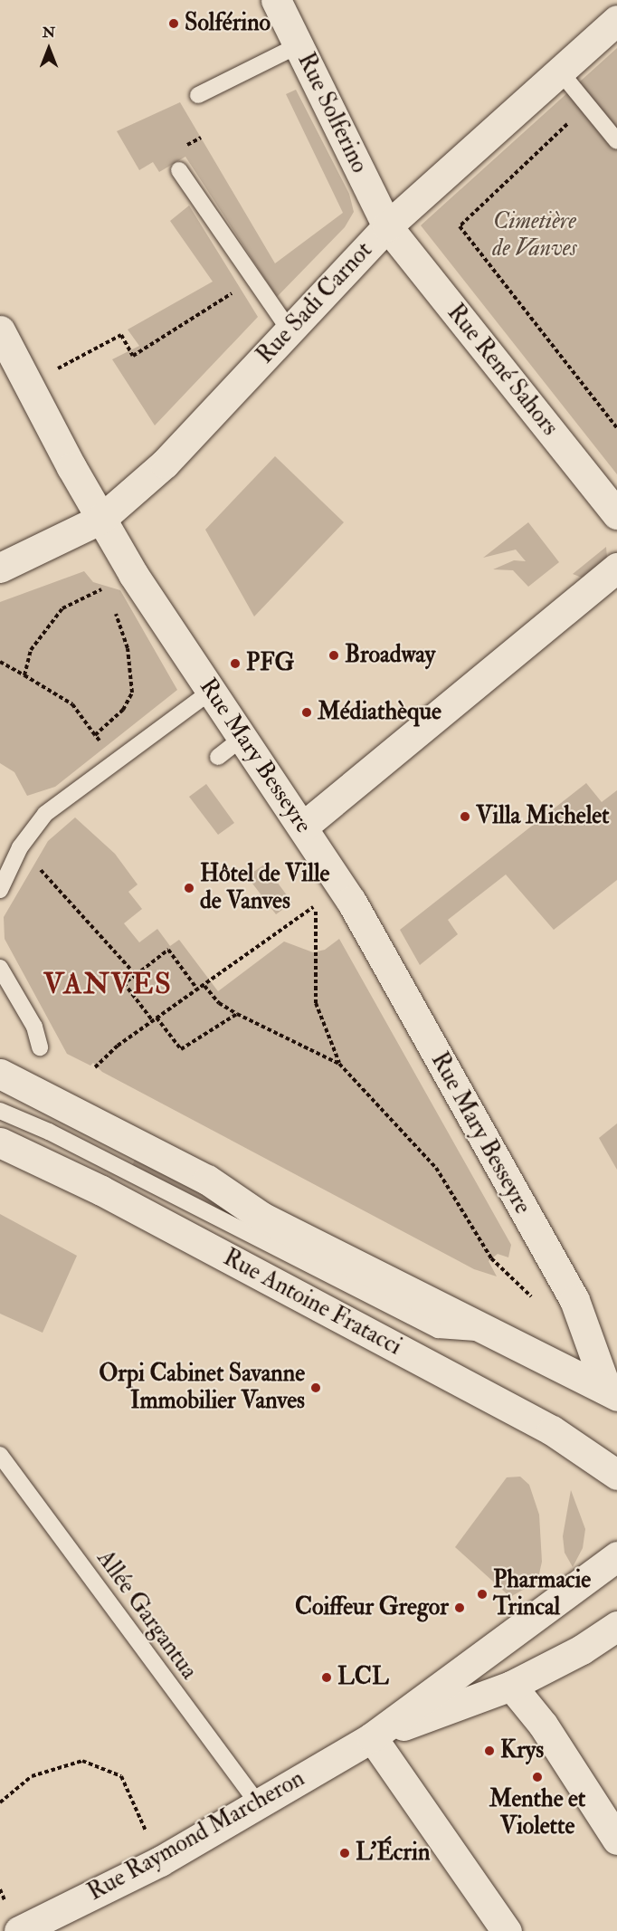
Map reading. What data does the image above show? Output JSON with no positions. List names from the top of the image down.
{
  "streets": {
    "street": [
      "Rue Solferino",
      "Rue Sadi Carnot",
      "Rue René Sahors",
      "Rue Mary Besseyre",
      "Rue Antoine Fratacci",
      "Rue Raymond Marcheron"
    ],
    "lane": ["Allée Gargantua"]
  },
  "crossings": [
    ["Rue Solferino", "Rue Sadi Carnot"],
    ["Rue Solferino", "Rue René Sahors"],
    ["Rue Sadi Carnot", "Rue René Sahors"],
    ["Rue Sadi Carnot", "Rue Mary Besseyre"],
    ["Rue Mary Besseyre", "Rue Antoine Fratacci"],
    ["Allée Gargantua", "Rue Raymond Marcheron"]
  ],
  "districts": ["VANVES"],
  "parks": ["Cimetière de Vanves"],
  "places": [
    "Solférino",
    "Broadway",
    "PFG",
    "Médiathèque",
    "Villa Michelet",
    "Hôtel de Ville de Vanves",
    "Orpi Cabinet Savanne Immobilier Vanves",
    "Pharmacie Trincal",
    "Coiffeur Gregor",
    "LCL",
    "Krys",
    "Menthe et Violette",
    "L'Écrin"
  ],
  "north": "top"
}
